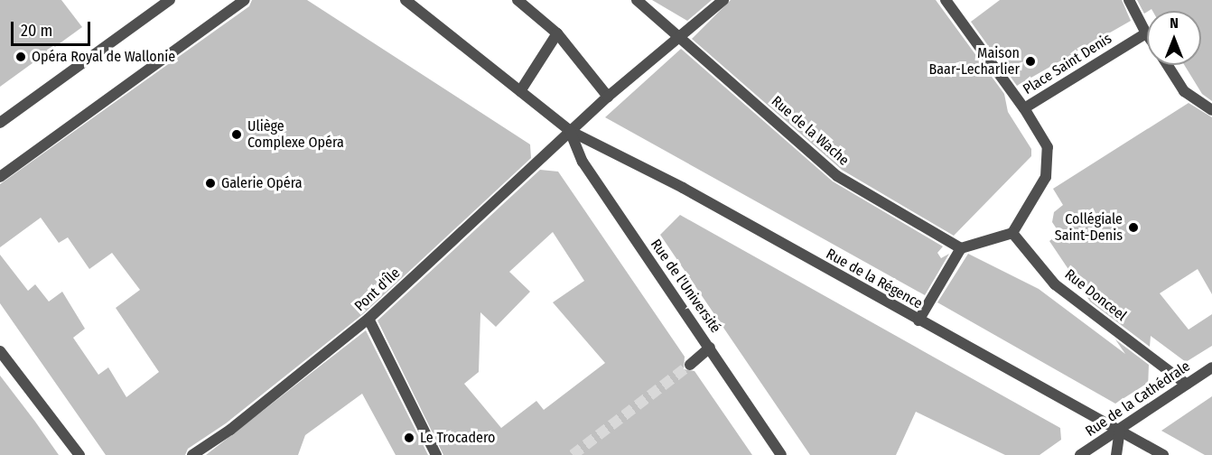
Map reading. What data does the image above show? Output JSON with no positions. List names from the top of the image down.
{
  "streets": {
    "street": [
      "Place Saint Denis",
      "Rue de la Wache",
      "Rue de la Régence",
      "Rue de l'Université",
      "Pont d'Île",
      "Rue Donceel",
      "Rue de la Cathédrale"
    ]
  },
  "crossings": [
    ["Place Saint Denis", "Rue Donceel"],
    ["Rue de la Wache", "Pont d'Île"],
    ["Rue de la Régence", "Rue de l'Université"],
    ["Rue de la Régence", "Pont d'Île"],
    ["Rue de la Régence", "Rue de la Cathédrale"],
    ["Rue de l'Université", "Pont d'Île"],
    ["Rue Donceel", "Rue de la Cathédrale"]
  ],
  "places": [
    "Opéra Royal de Wallonie",
    "Maison Baar-Lecharlier",
    "Uliège Complexe Opéra",
    "Galerie Opéra",
    "Collégiale Saint-Denis",
    "Le Trocadero"
  ],
  "scale_bar": "20 m",
  "north": "top"
}
